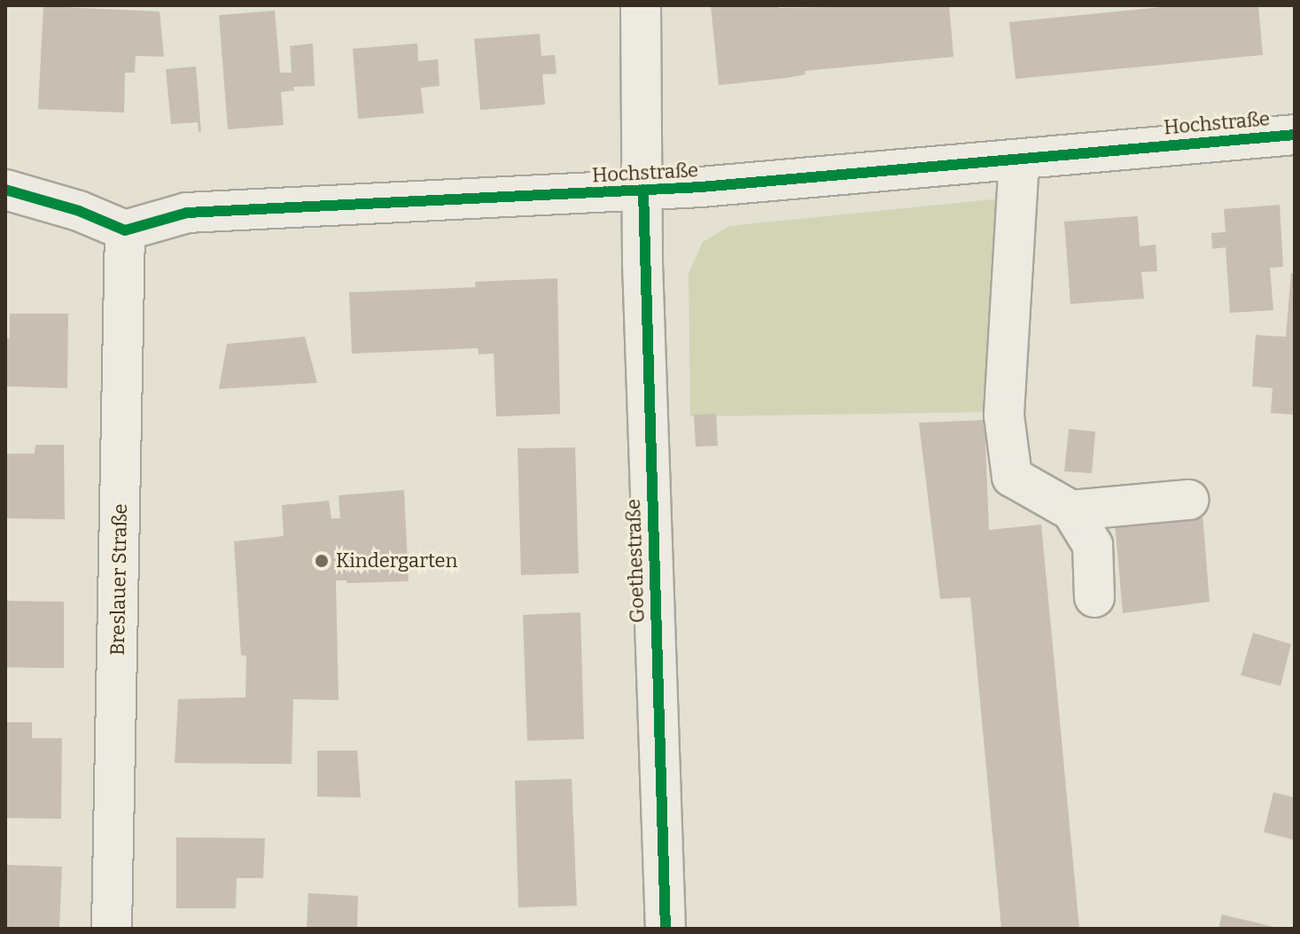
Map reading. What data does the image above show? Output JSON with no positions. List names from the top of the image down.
{
  "streets": {
    "street": ["Hochstraße", "Goethestraße", "Breslauer Straße"]
  },
  "crossings": [
    ["Hochstraße", "Goethestraße"],
    ["Hochstraße", "Breslauer Straße"]
  ],
  "places": ["Kindergarten"]
}
